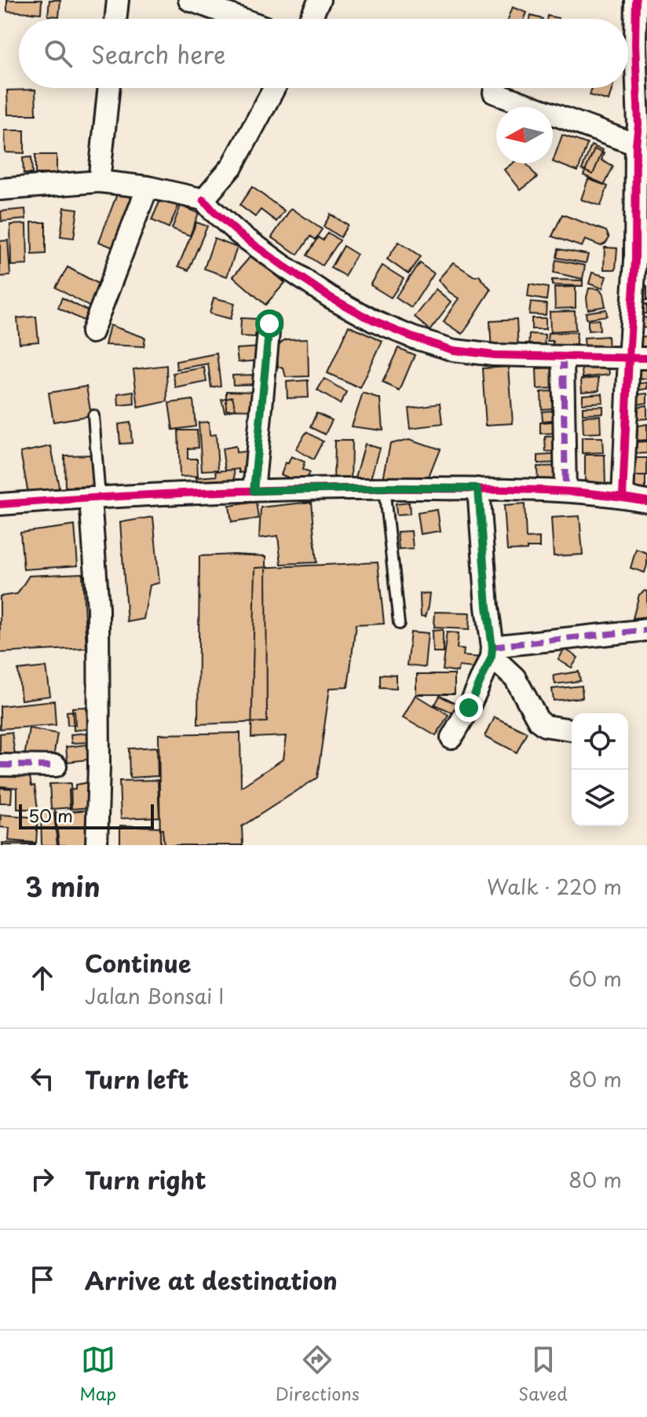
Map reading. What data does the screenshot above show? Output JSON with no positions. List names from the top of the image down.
{
  "scale_bar": "50 m",
  "north": "left",
  "page": {
    "search": "Search here",
    "scale": "50 m",
    "heading": ["3 min", "Walk · 220 m"],
    "list": [
      ["Continue", "Jalan Bonsai I", "60 m"],
      ["Turn left", "80 m"],
      ["Turn right", "80 m"],
      "Arrive at destination"
    ],
    "nav": ["Map", "Directions", "Saved"]
  }
}
